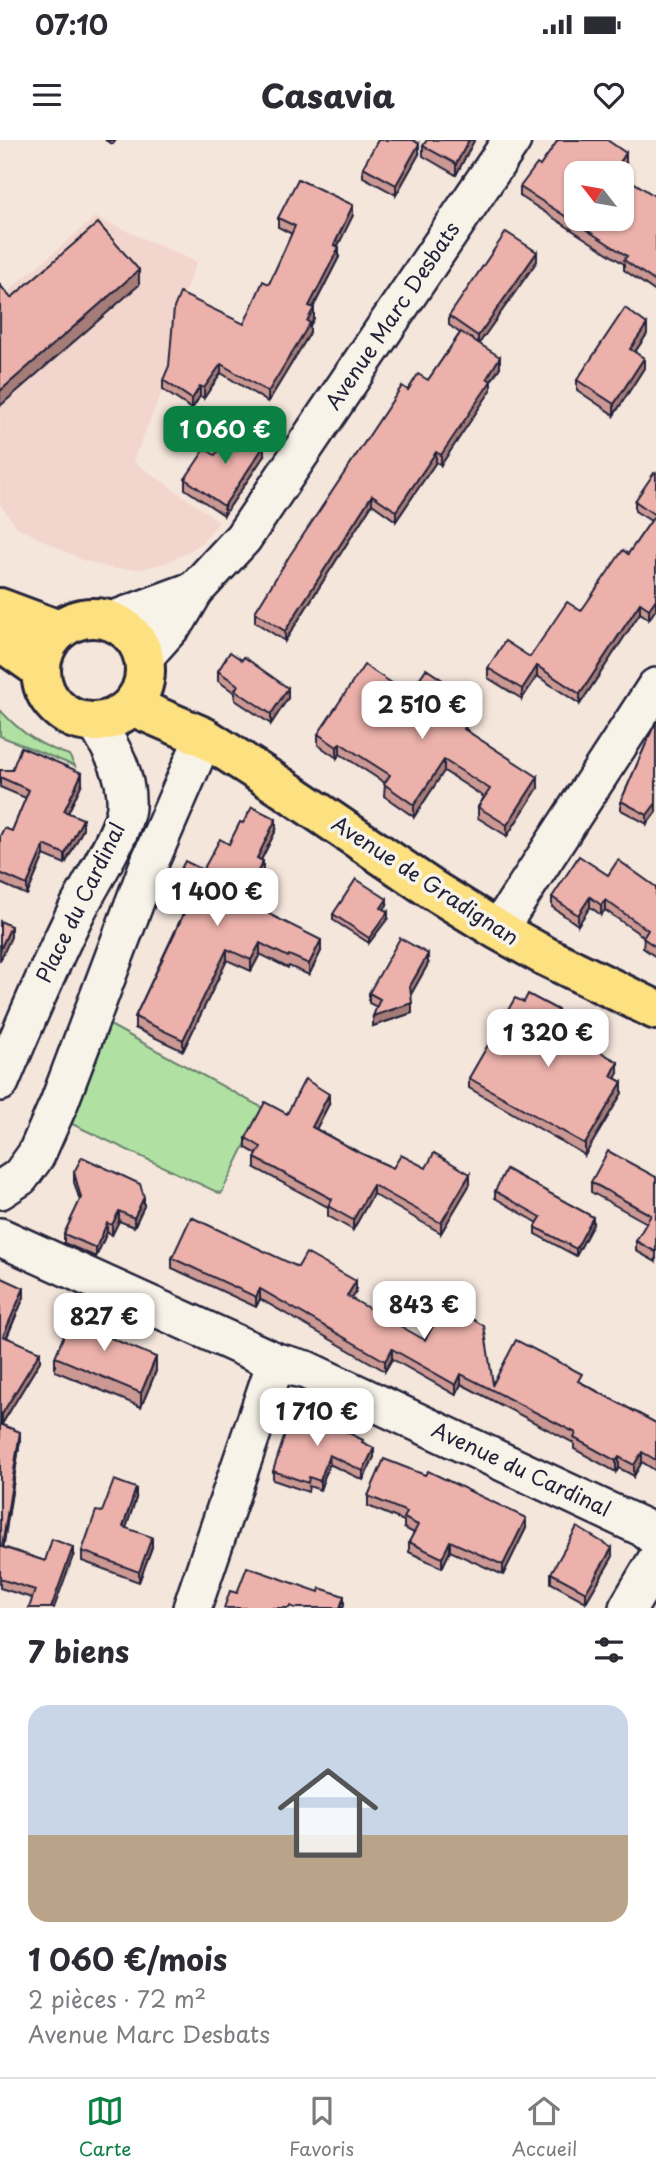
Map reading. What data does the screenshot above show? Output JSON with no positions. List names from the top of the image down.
{
  "streets": {
    "main road": ["Avenue de Gradignan"],
    "street": ["Avenue Marc Desbats", "Place du Cardinal", "Avenue du Cardinal"]
  },
  "crossings": [
    ["Avenue Marc Desbats", "Avenue de Gradignan"],
    ["Avenue Marc Desbats", "Place du Cardinal"],
    ["Avenue de Gradignan", "Place du Cardinal"]
  ],
  "north": "top left",
  "page": {
    "status": "07:10",
    "header": "Casavia",
    "price": [
      "1 060 €",
      "2 510 €",
      "1 400 €",
      "1 320 €",
      "843 €",
      "827 €",
      "1 710 €"
    ],
    "heading": "7 biens",
    "list": [
      {
        "name": "1 060 €/mois",
        "note": "2 pièces · 72 m² · Avenue Marc Desbats"
      }
    ],
    "tabs": ["Carte", "Favoris", "Accueil"]
  }
}
